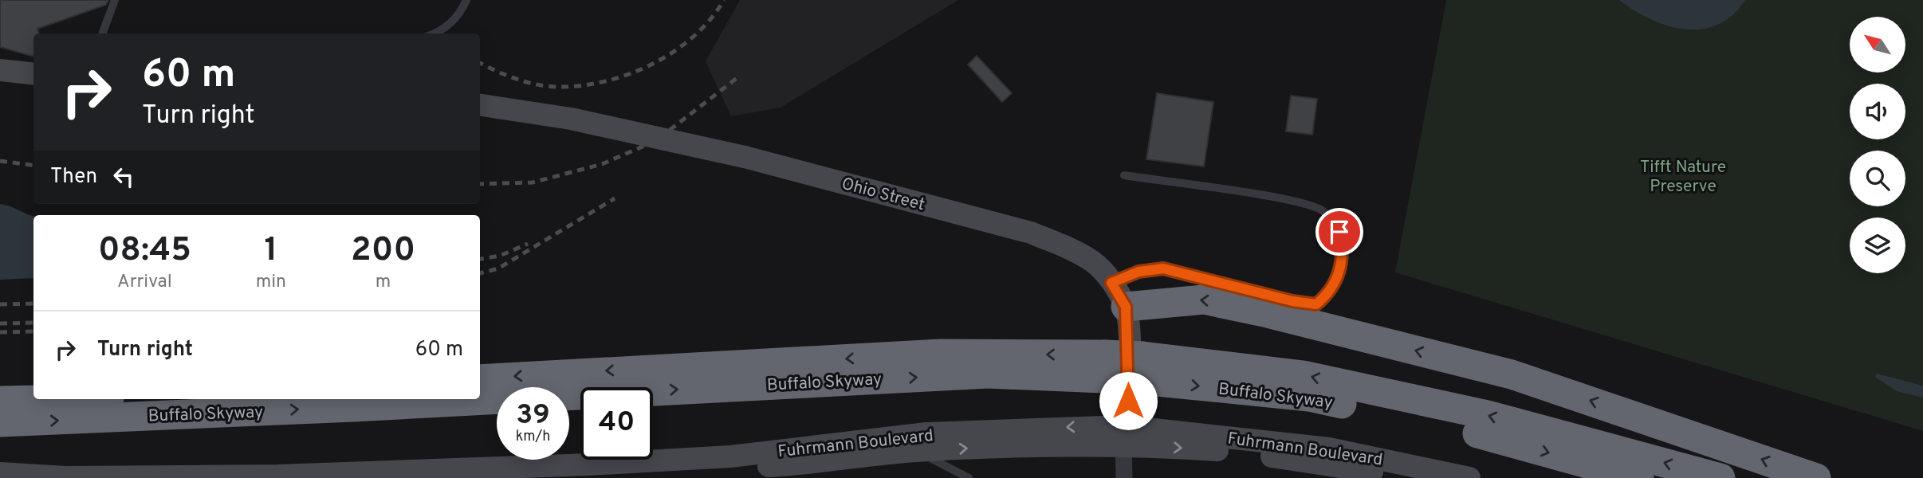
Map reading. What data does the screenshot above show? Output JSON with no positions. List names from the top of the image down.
{
  "streets": {
    "highway": ["Buffalo Skyway"],
    "street": ["Ohio Street", "Fuhrmann Boulevard"]
  },
  "parks": ["Tifft Nature Preserve"],
  "north": "top left",
  "page": {
    "turn": ["60 m", "Turn right"],
    "then": "Then",
    "eta": [
      "08:45",
      "Arrival",
      "1",
      "min",
      "200",
      "m"
    ],
    "list": [
      {
        "name": "Turn right",
        "value": "60 m"
      }
    ],
    "speed": "39 km/h",
    "limit": "40"
  }
}
